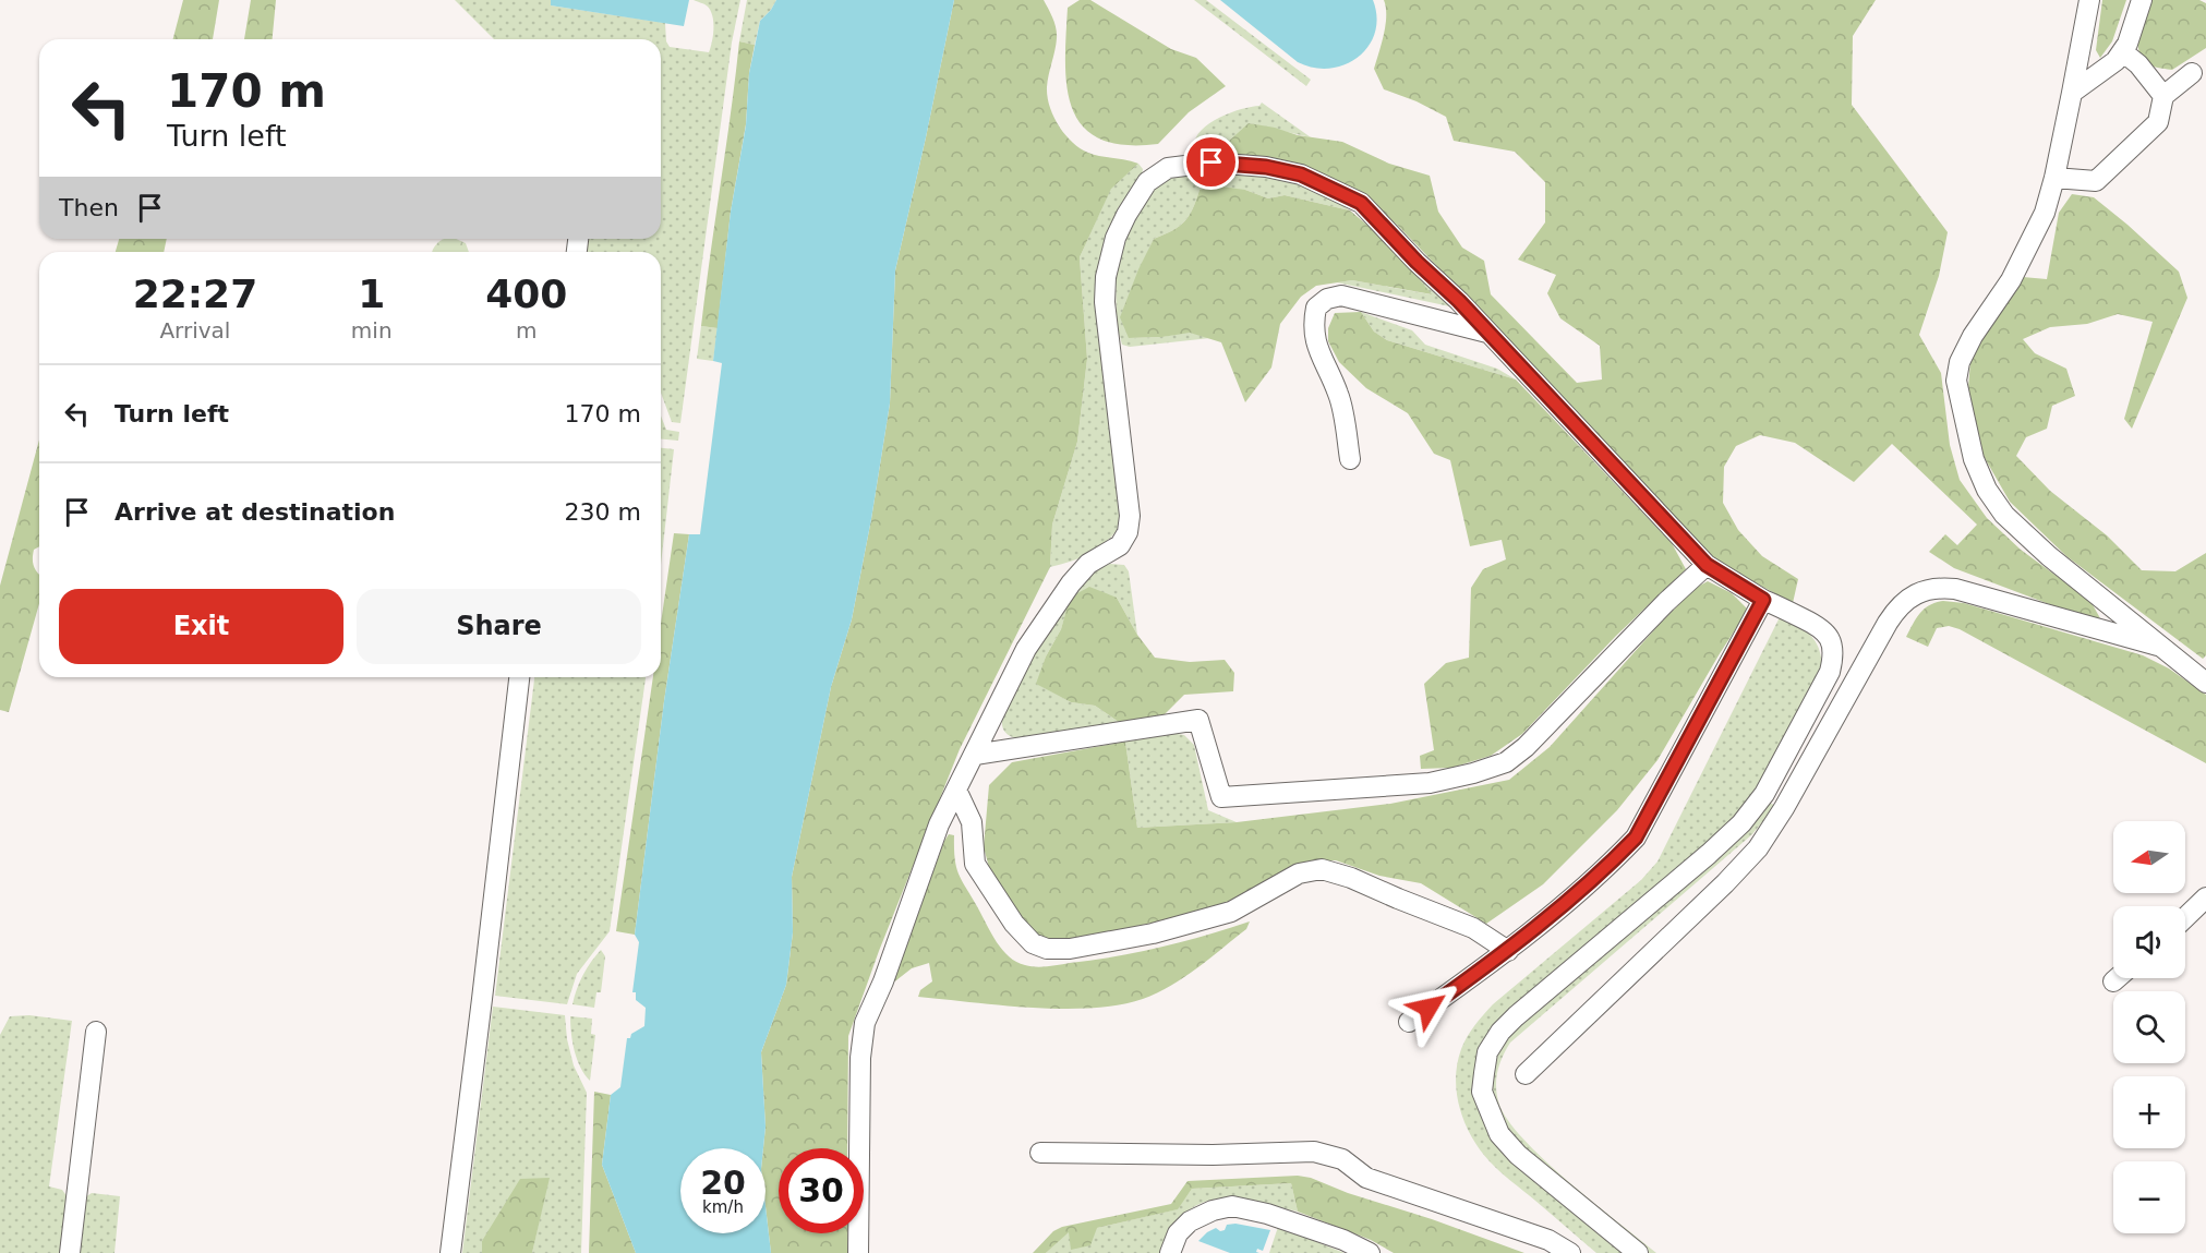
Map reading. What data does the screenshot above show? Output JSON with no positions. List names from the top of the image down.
{
  "north": "left",
  "page": {
    "turn": ["170 m", "Turn left"],
    "then": "Then",
    "eta": [
      "22:27",
      "Arrival",
      "1",
      "min",
      "400",
      "m"
    ],
    "list": [
      {
        "name": "Turn left",
        "value": "170 m"
      },
      {
        "name": "Arrive at destination",
        "value": "230 m"
      }
    ],
    "buttons": ["Exit", "Share"],
    "map_buttons": ["+", "−"],
    "speed": "20 km/h",
    "limit": "30"
  }
}
